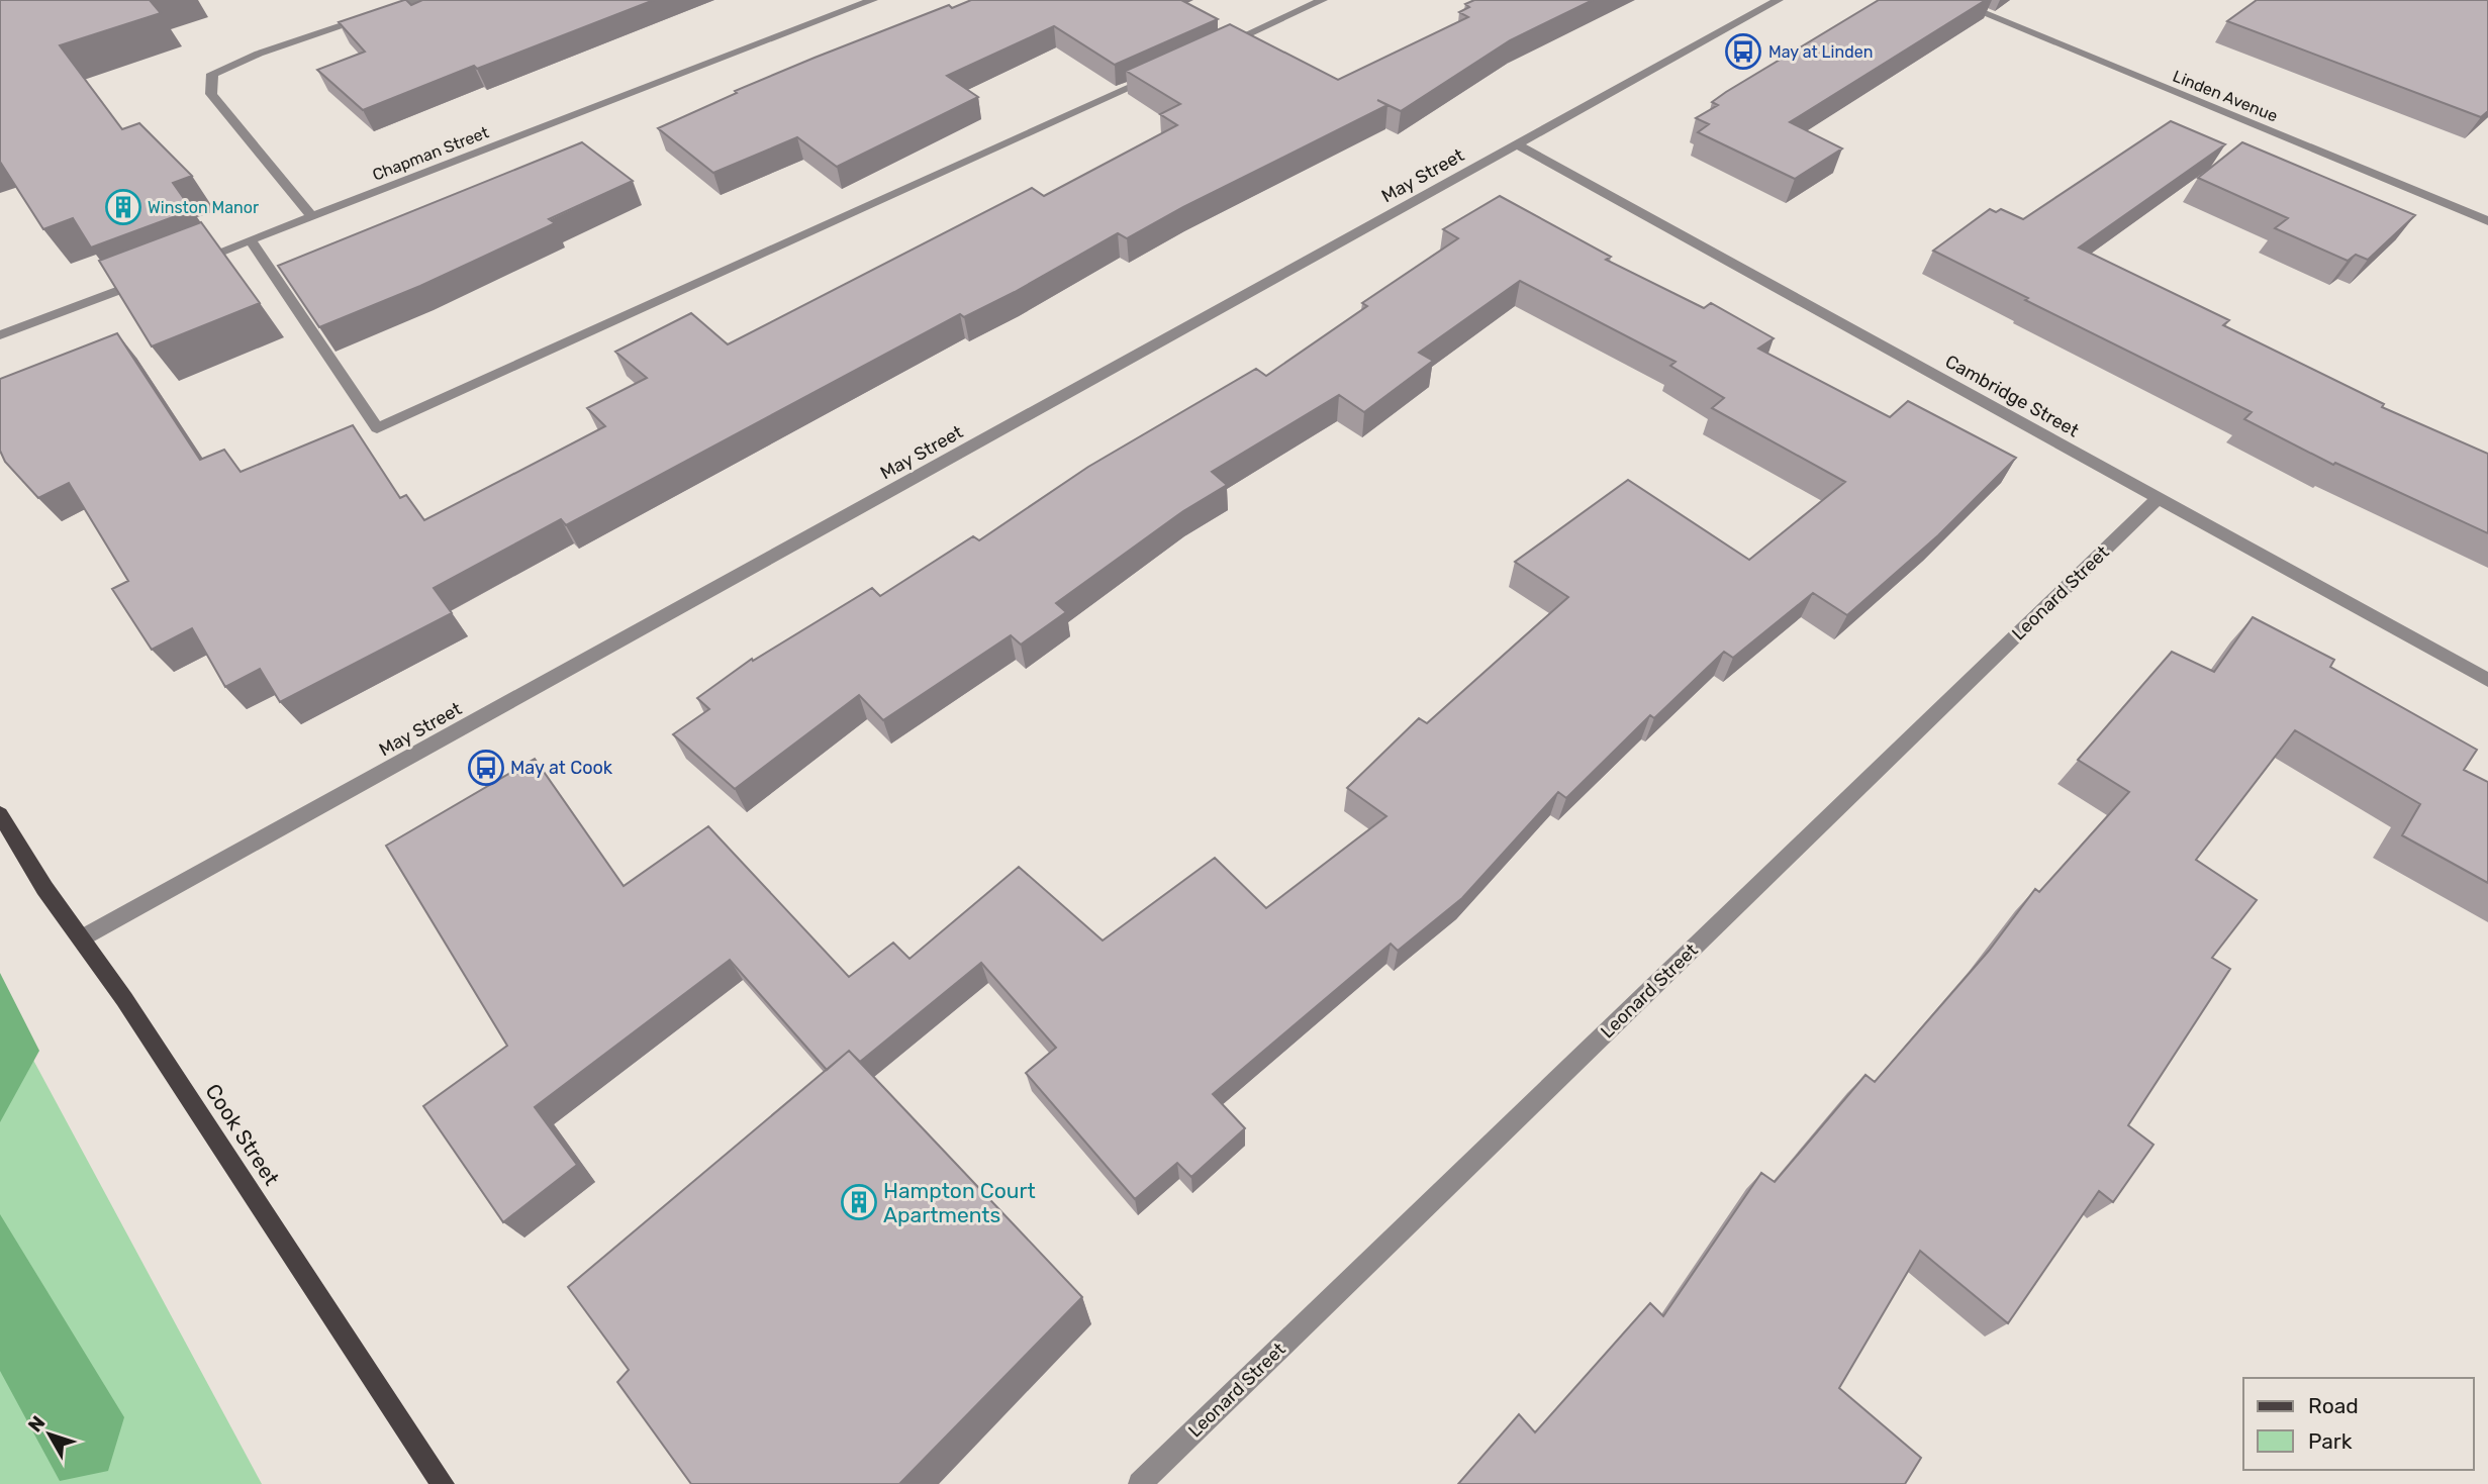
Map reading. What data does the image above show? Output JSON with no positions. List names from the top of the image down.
{
  "streets": {
    "main road": ["Cook Street"],
    "street": [
      "Linden Avenue",
      "Chapman Street",
      "May Street",
      "Cambridge Street",
      "Leonard Street"
    ]
  },
  "crossings": [
    ["May Street", "Cambridge Street"],
    ["May Street", "Cook Street"],
    ["Cambridge Street", "Leonard Street"]
  ],
  "places": {
    "bus stop": ["May at Linden", "May at Cook"],
    "building": ["Winston Manor", "Hampton Court Apartments"]
  },
  "legend": ["Road", "Park"],
  "north": "top left"
}
